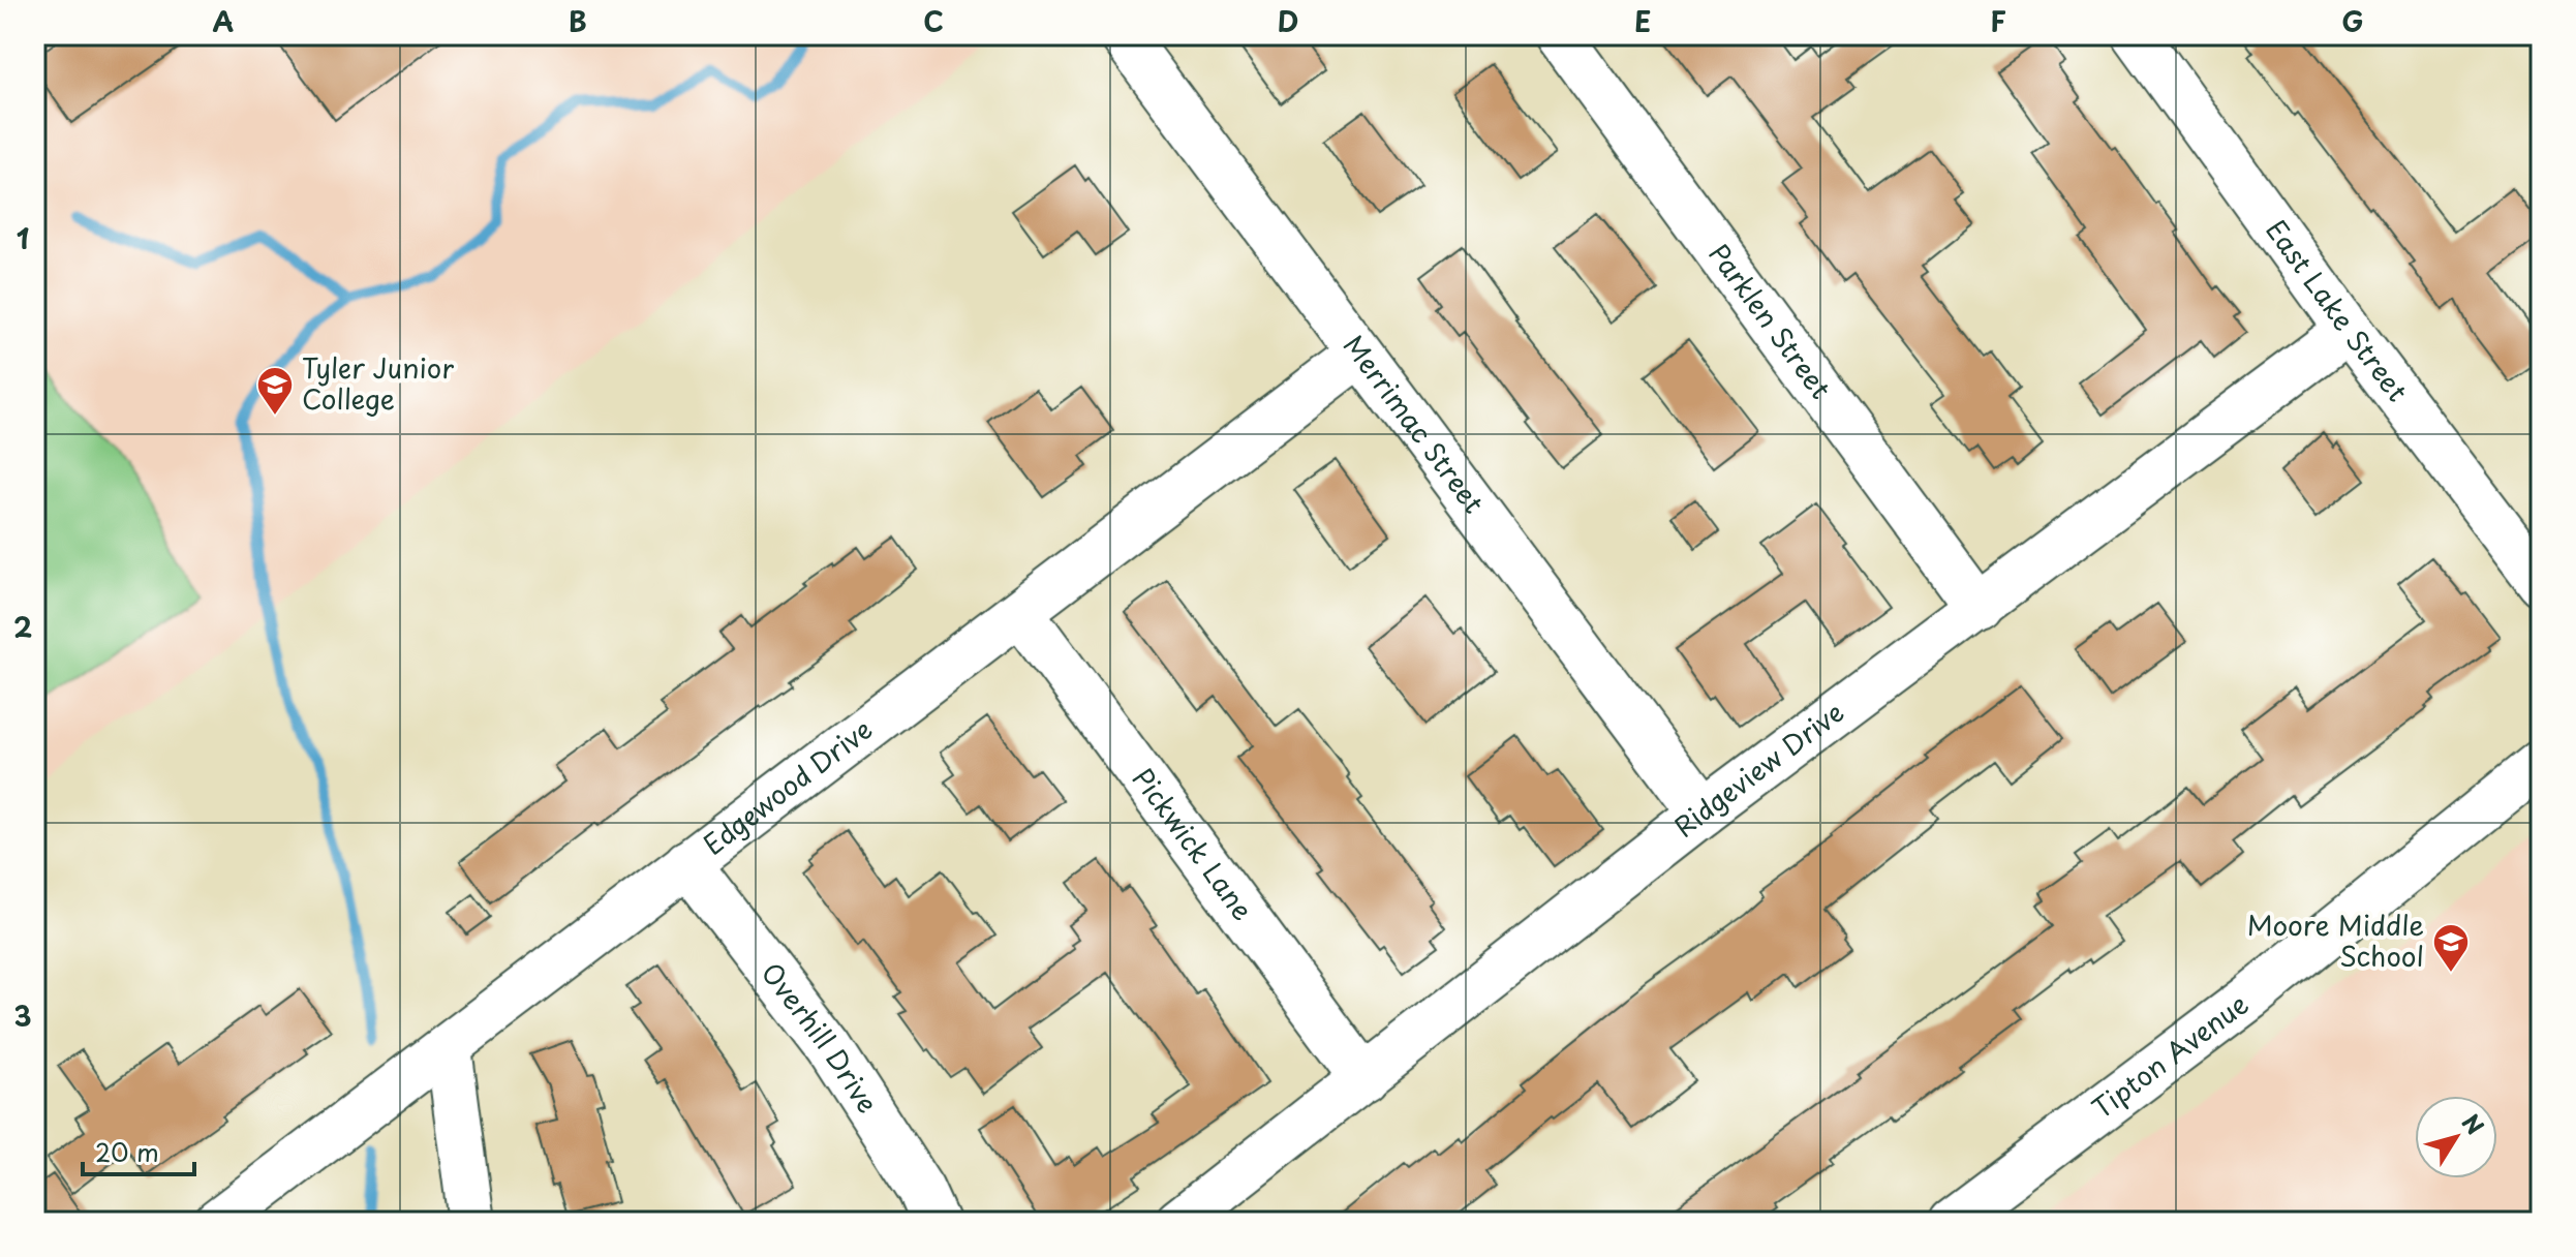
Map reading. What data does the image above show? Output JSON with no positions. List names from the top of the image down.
{
  "streets": {
    "street": [
      "East Lake Street",
      "Parklen Street",
      "Merrimac Street",
      "Ridgeview Drive",
      "Edgewood Drive",
      "Pickwick Lane",
      "Overhill Drive",
      "Tipton Avenue"
    ]
  },
  "crossings": [
    ["East Lake Street", "Ridgeview Drive"],
    ["Parklen Street", "Ridgeview Drive"],
    ["Merrimac Street", "Ridgeview Drive"],
    ["Merrimac Street", "Edgewood Drive"],
    ["Ridgeview Drive", "Pickwick Lane"],
    ["Edgewood Drive", "Pickwick Lane"],
    ["Edgewood Drive", "Overhill Drive"]
  ],
  "places": {
    "school or university": ["Tyler Junior College", "Moore Middle School"]
  },
  "scale_bar": "20 m",
  "north": "top right",
  "grid": {
    "columns": [
      "A",
      "B",
      "C",
      "D",
      "E",
      "F",
      "G"
    ],
    "rows": ["1", "2", "3"]
  }
}
